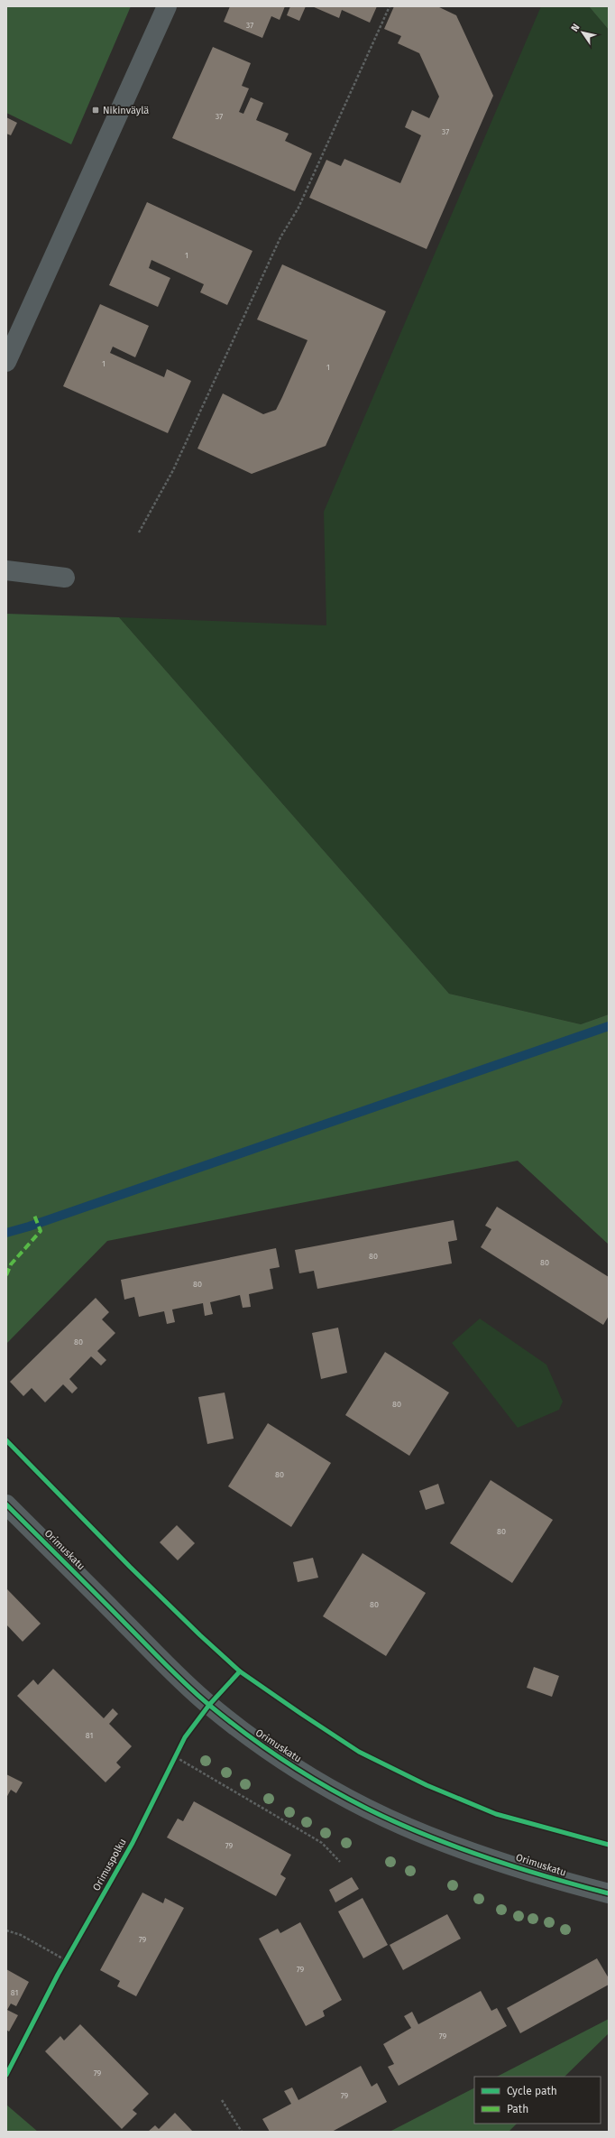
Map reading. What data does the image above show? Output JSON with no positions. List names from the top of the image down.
{
  "streets": {
    "street": ["Orimuskatu"],
    "cycle path": ["Orimuspolku"]
  },
  "places": {
    "transit": ["Nikinväylä"]
  },
  "house_numbers": [
    "37",
    "37",
    "37",
    "1",
    "1",
    "1",
    "80",
    "80",
    "80",
    "80",
    "80",
    "80",
    "80",
    "80",
    "81",
    "79",
    "79",
    "79",
    "81",
    "79",
    "79",
    "79"
  ],
  "legend": ["Cycle path", "Path"],
  "north": "top left"
}
